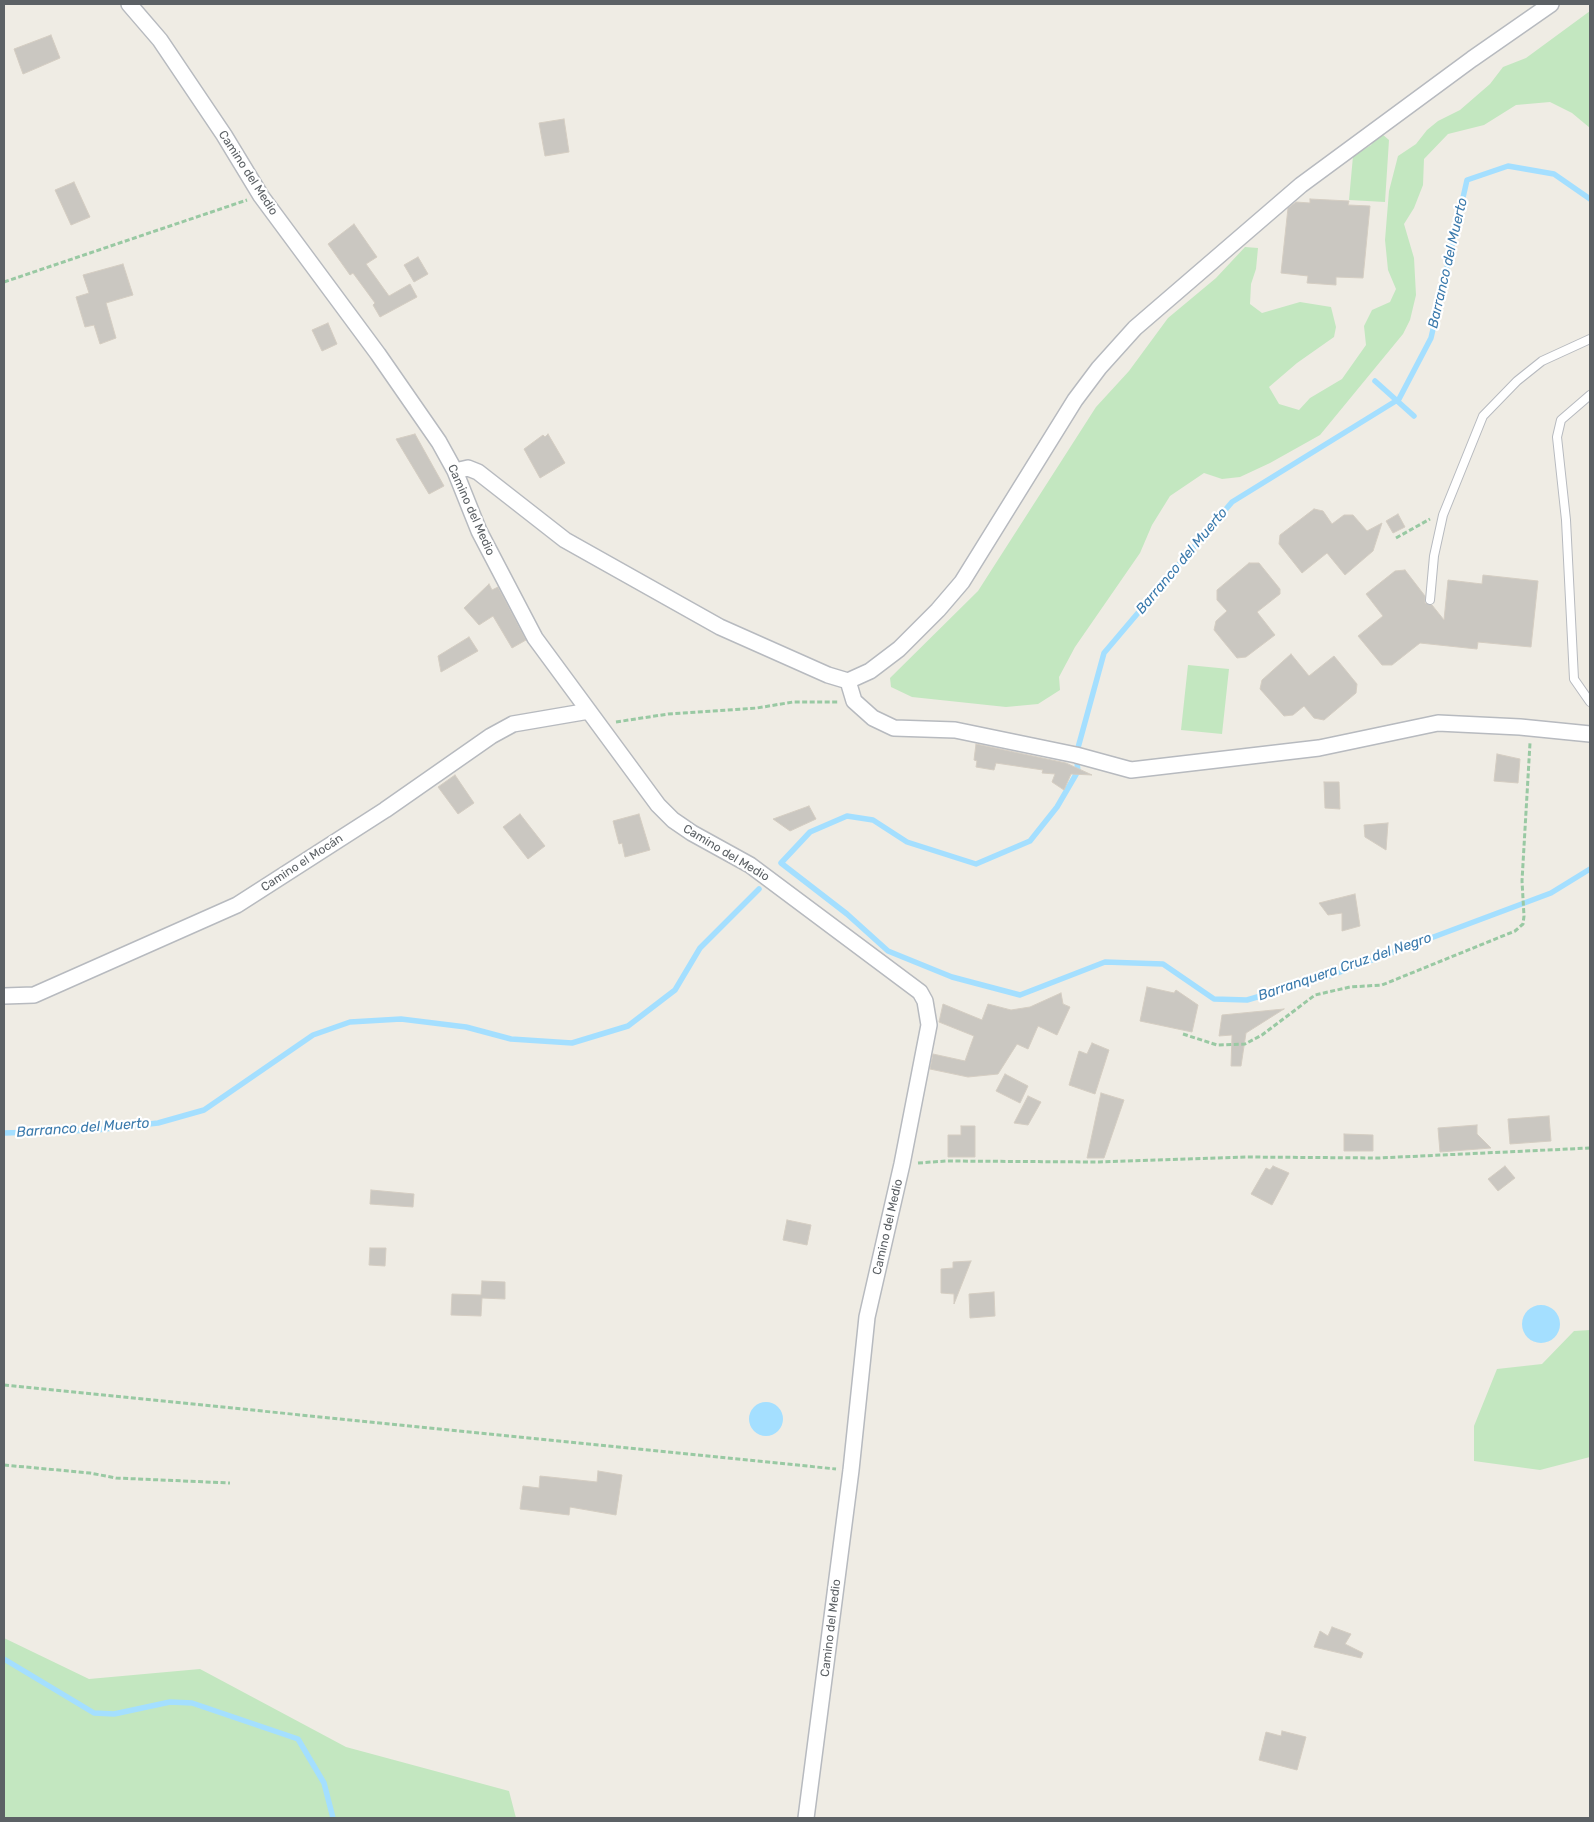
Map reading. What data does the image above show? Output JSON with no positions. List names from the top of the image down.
{
  "streets": {
    "street": ["Camino del Medio", "Camino el Mocán"]
  },
  "crossings": [
    ["Camino del Medio", "Camino el Mocán"]
  ],
  "water": ["Barranco del Muerto", "Barranquera Cruz del Negro"]
}
